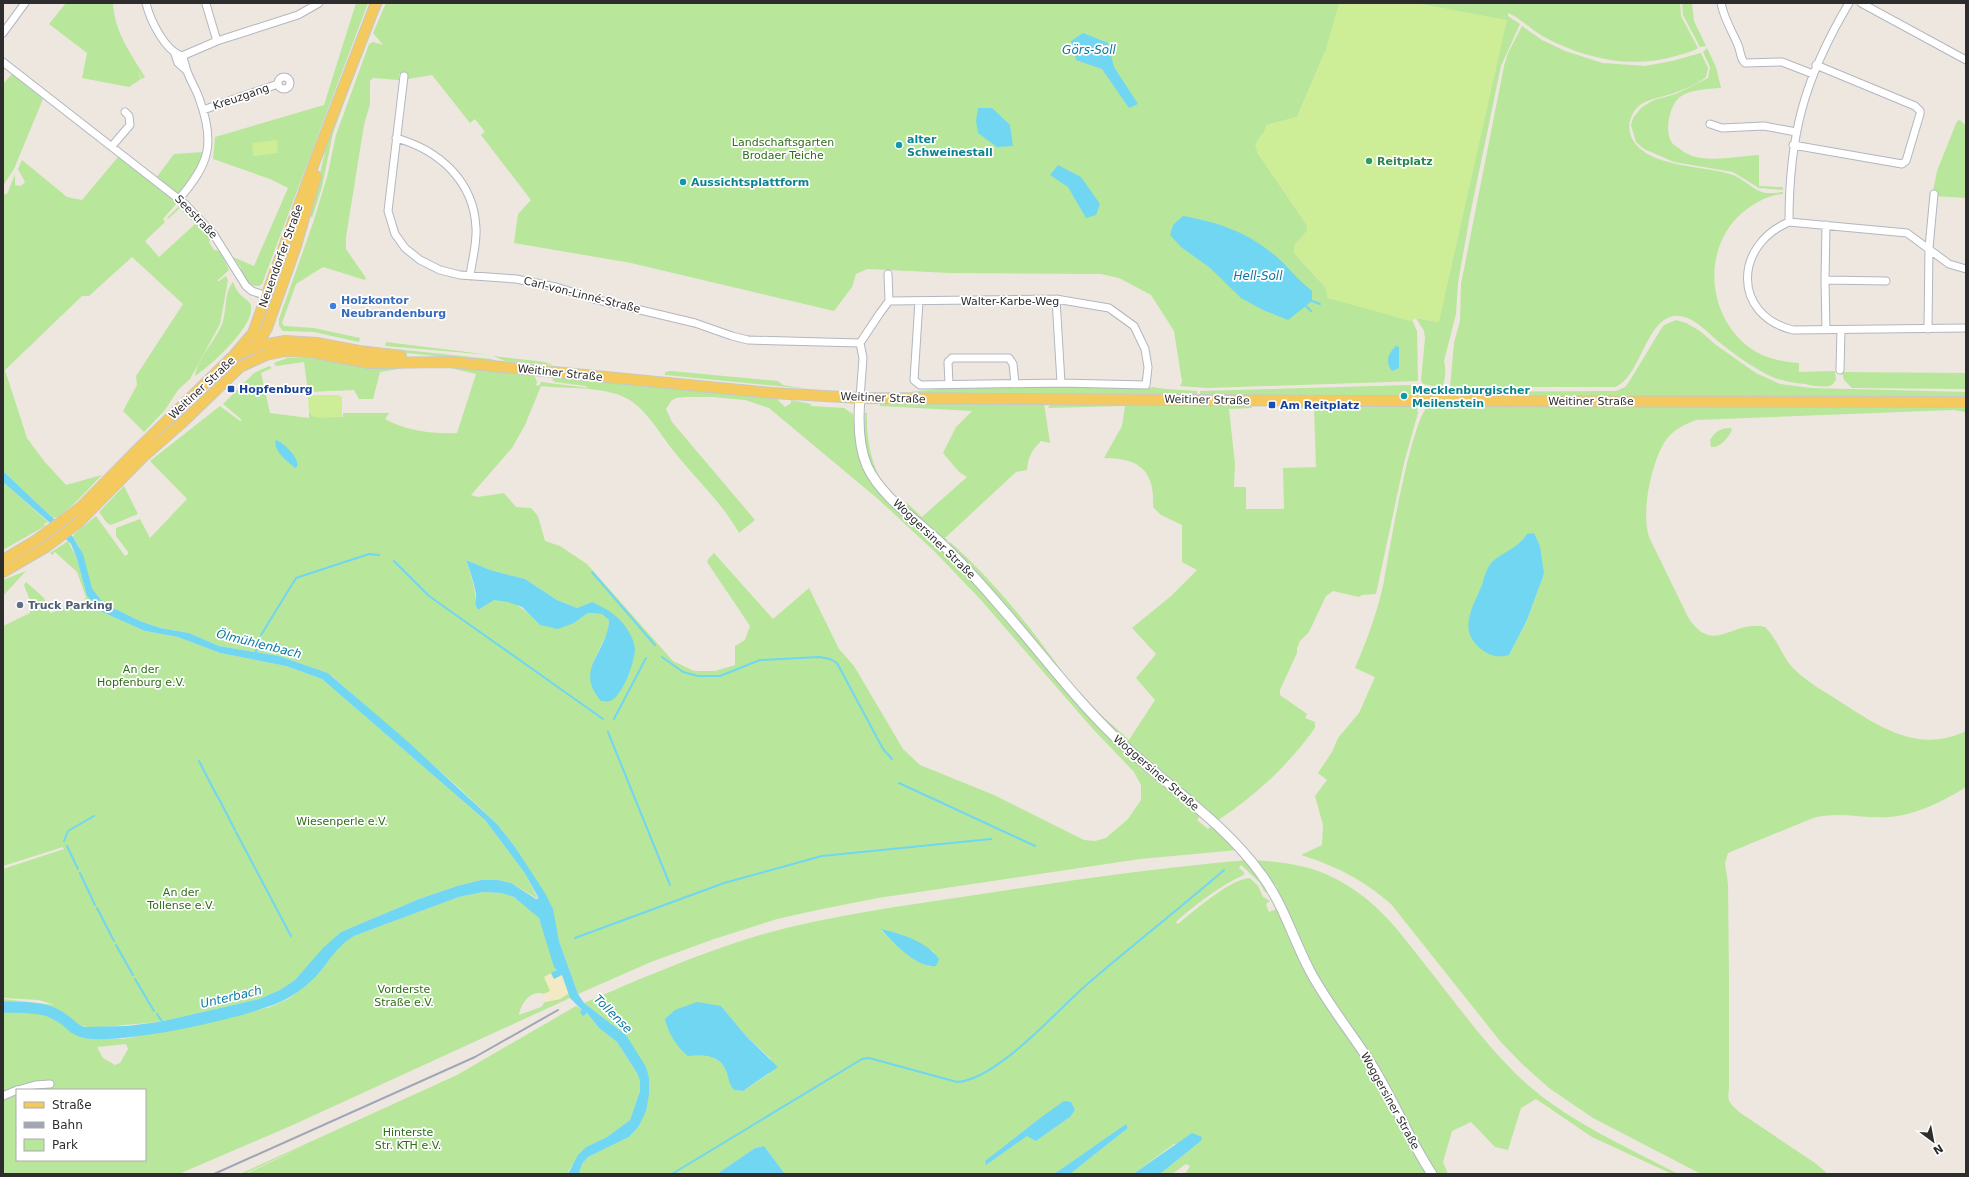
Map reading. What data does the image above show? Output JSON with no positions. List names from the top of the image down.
{
  "streets": {
    "main road": ["Neuendorfer Straße", "Weitiner Straße", "Woggersiner Straße"],
    "street": [
      "Kreuzgang",
      "Seestraße",
      "Carl-von-Linné-Straße",
      "Walter-Karbe-Weg"
    ]
  },
  "crossings": [
    ["Seestraße", "Neuendorfer Straße"],
    ["Neuendorfer Straße", "Weitiner Straße"],
    ["Weitiner Straße", "Woggersiner Straße"]
  ],
  "water": [
    "Görs-Soll",
    "Hell-Soll",
    "Ölmühlenbach",
    "Unterbach",
    "Tollense"
  ],
  "parks": [
    "Landschaftsgarten Brodaer Teiche",
    "An der Hopfenburg e.V.",
    "Wiesenperle e.V.",
    "An der Tollense e.V.",
    "Vorderste Straße e.V.",
    "Hinterste Str. KTH e.V."
  ],
  "places": {
    "other": [
      "alter Schweinestall",
      "Reitplatz",
      "Aussichtsplattform",
      "Holzkontor Neubrandenburg",
      "Mecklenburgischer Meilenstein",
      "Truck Parking"
    ],
    "transit": ["Hopfenburg", "Am Reitplatz"]
  },
  "legend": ["Straße", "Bahn", "Park"],
  "north": "bottom right"
}
